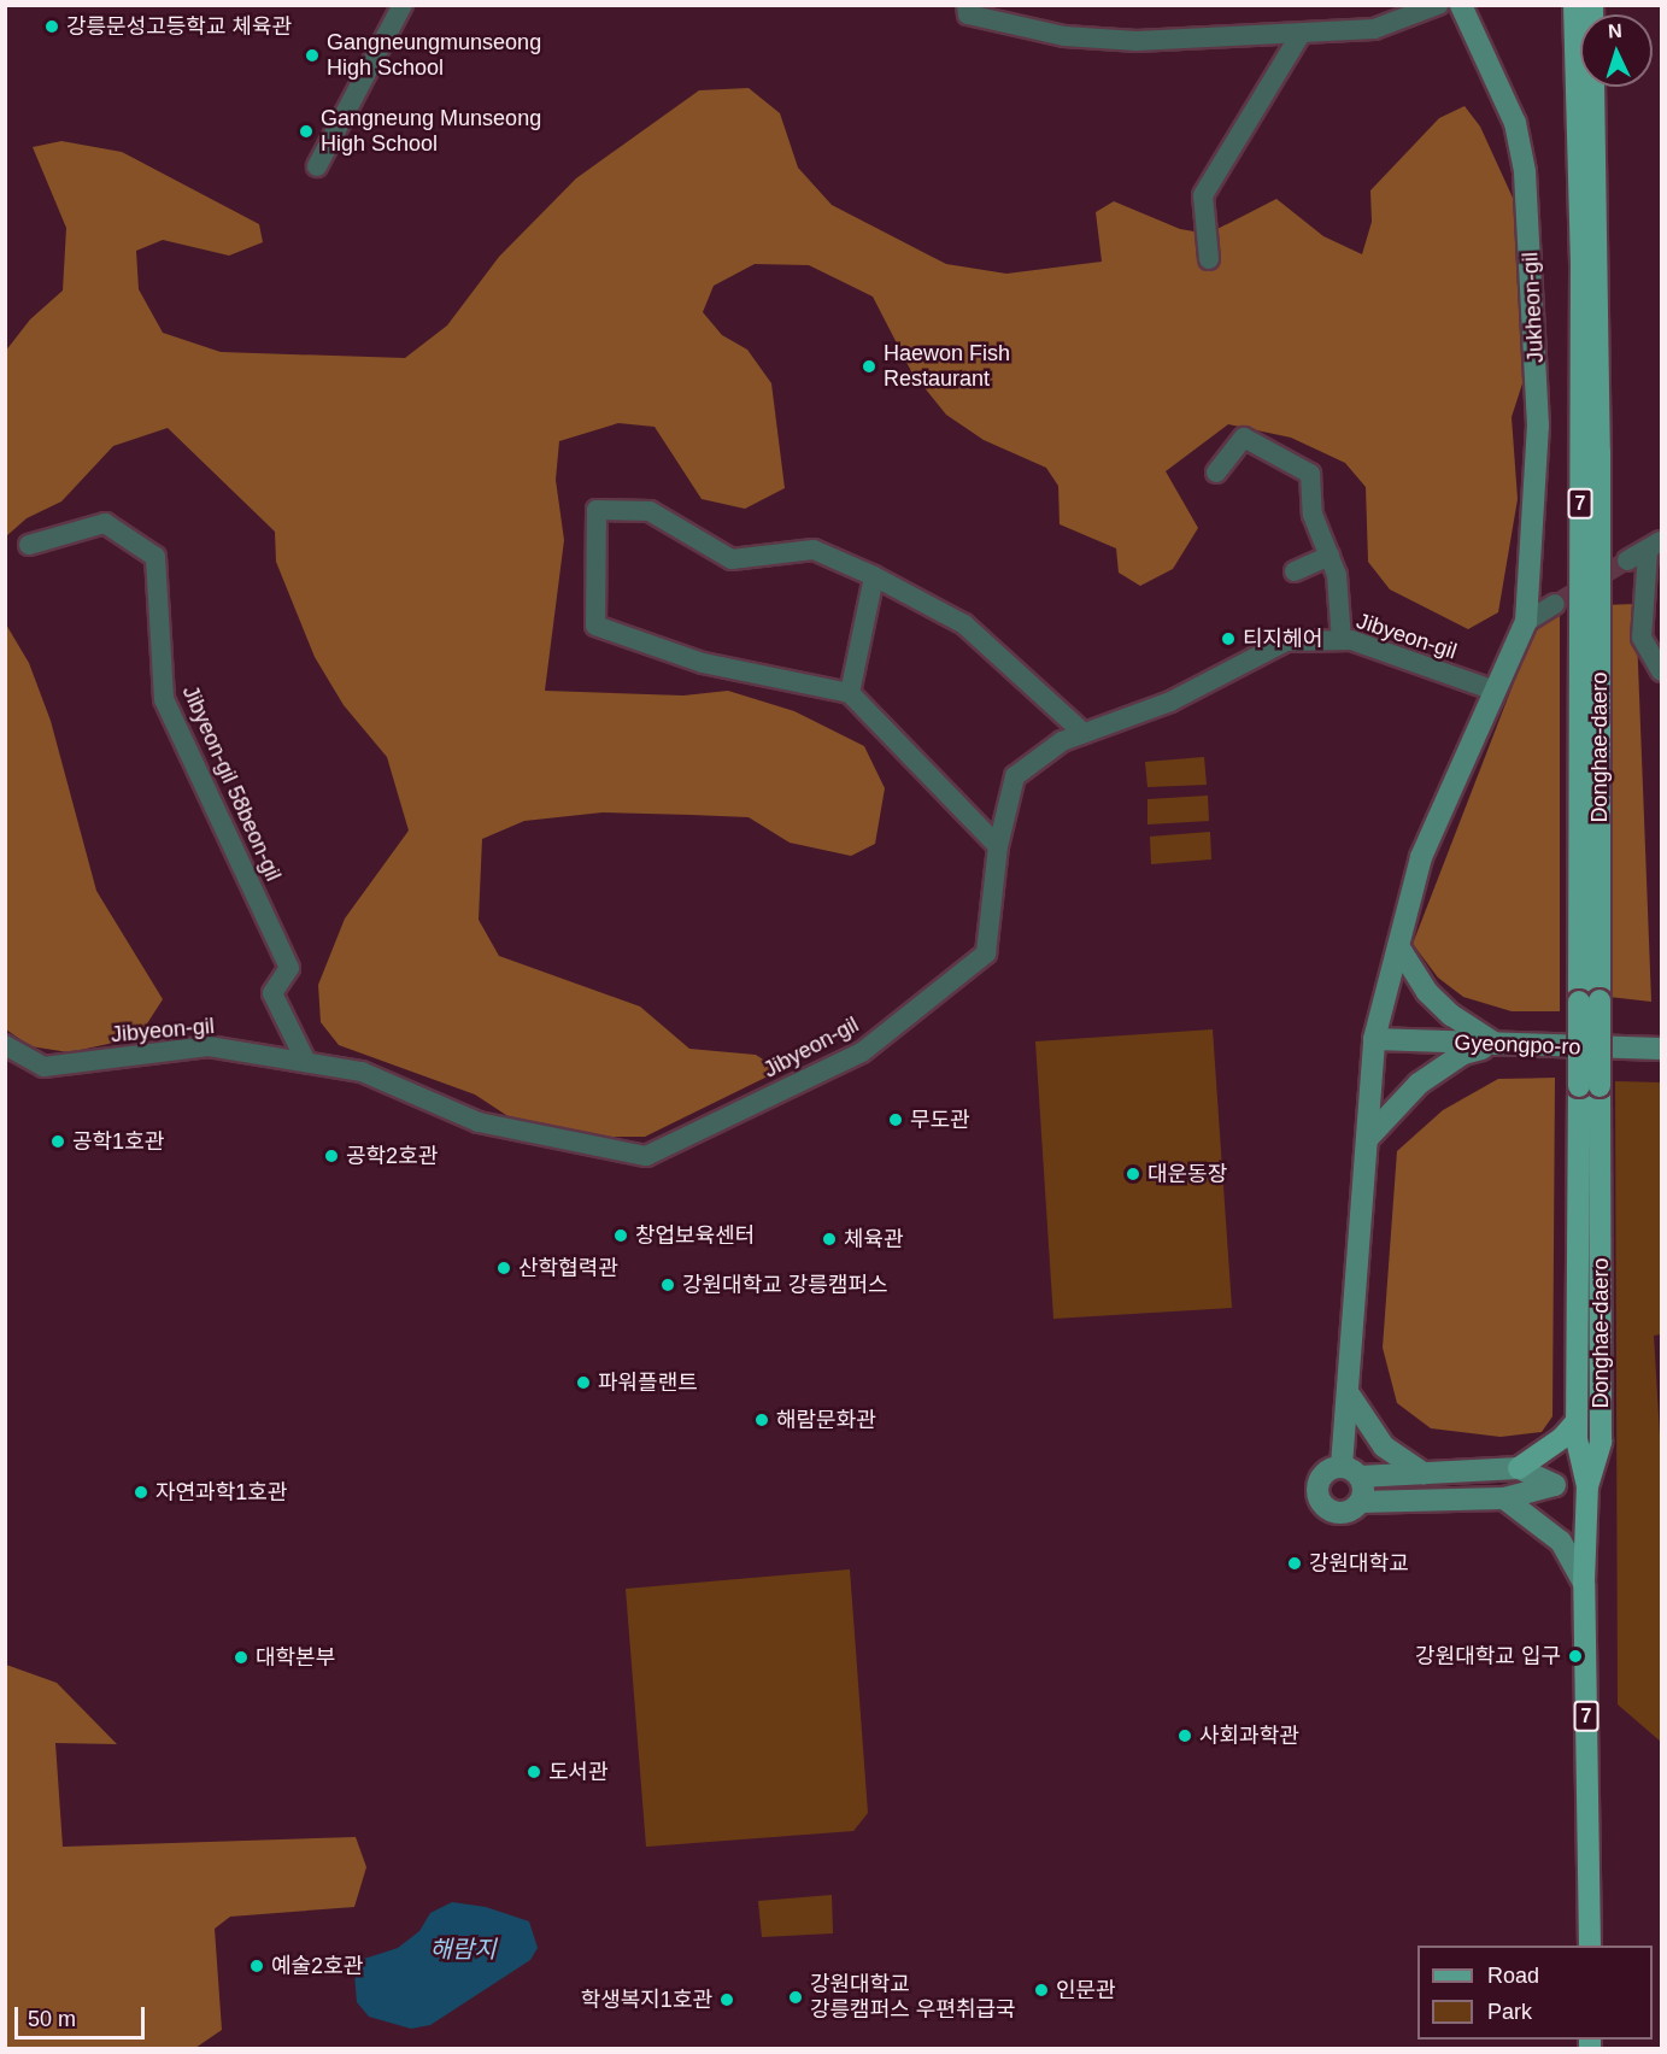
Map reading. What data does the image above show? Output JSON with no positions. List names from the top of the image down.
{
  "streets": {
    "main road": ["7", "Donghae-daero"],
    "street": [
      "Jukheon-gil",
      "Jibyeon-gil",
      "Jibyeon-gil 58beon-gil",
      "Gyeongpo-ro"
    ]
  },
  "crossings": [
    ["Jibyeon-gil", "Jibyeon-gil 58beon-gil"]
  ],
  "water": ["해람지"],
  "places": [
    "강릉문성고등학교 체육관",
    "Gangneungmunseong High School",
    "Gangneung Munseong High School",
    "Haewon Fish Restaurant",
    "티지헤어",
    "무도관",
    "공학1호관",
    "공학2호관",
    "대운동장",
    "창업보육센터",
    "체육관",
    "산학협력관",
    "강원대학교 강릉캠퍼스",
    "파워플랜트",
    "해람문화관",
    "자연과학1호관",
    "강원대학교",
    "강원대학교 입구",
    "대학본부",
    "사회과학관",
    "도서관",
    "예술2호관",
    "인문관",
    "강원대학교 강릉캠퍼스 우편취급국",
    "학생복지1호관"
  ],
  "legend": ["Road", "Park"],
  "scale_bar": "50 m",
  "north": "top"
}
